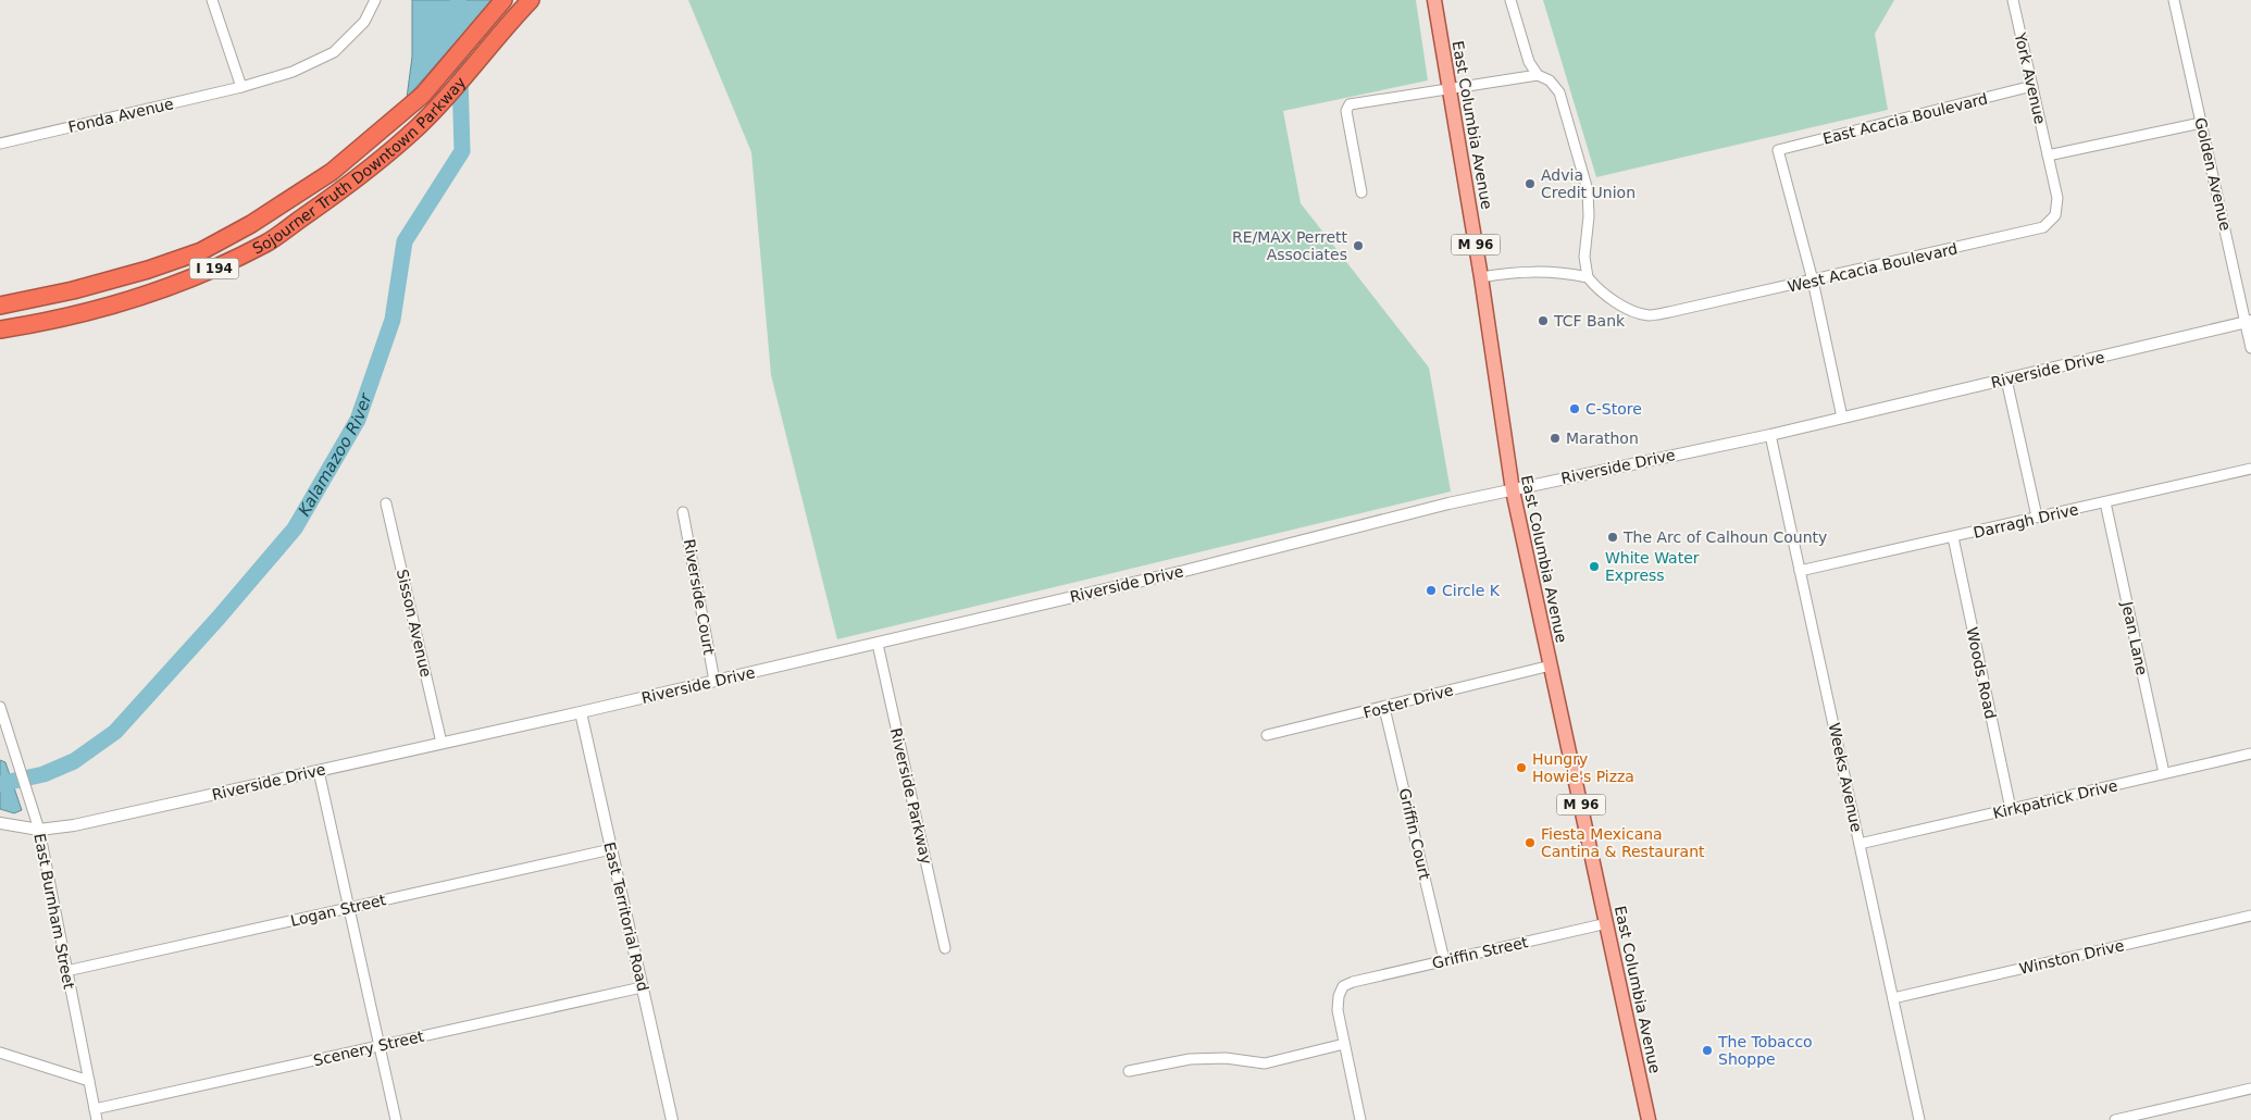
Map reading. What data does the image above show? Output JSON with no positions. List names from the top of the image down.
{
  "streets": {
    "highway": ["Sojourner Truth Downtown Parkway", "I 194"],
    "main road": ["East Columbia Avenue", "M 96"],
    "street": [
      "York Avenue",
      "Fonda Avenue",
      "East Acacia Boulevard",
      "Golden Avenue",
      "West Acacia Boulevard",
      "Riverside Drive",
      "Darragh Drive",
      "Riverside Court",
      "Sisson Avenue",
      "Jean Lane",
      "Woods Road",
      "Foster Drive",
      "Weeks Avenue",
      "Riverside Parkway",
      "Kirkpatrick Drive",
      "Griffin Court",
      "Logan Street",
      "East Burnham Street",
      "East Territorial Road",
      "Griffin Street",
      "Winston Drive",
      "Scenery Street"
    ]
  },
  "crossings": [
    ["York Avenue", "East Acacia Boulevard"],
    ["York Avenue", "West Acacia Boulevard"],
    ["East Acacia Boulevard", "West Acacia Boulevard"],
    ["East Columbia Avenue", "West Acacia Boulevard"],
    ["East Columbia Avenue", "Riverside Drive"],
    ["East Columbia Avenue", "Foster Drive"],
    ["East Columbia Avenue", "Griffin Street"],
    ["Golden Avenue", "Riverside Drive"],
    ["Riverside Drive", "Riverside Court"],
    ["Riverside Drive", "Sisson Avenue"],
    ["Riverside Drive", "Weeks Avenue"],
    ["Riverside Drive", "Riverside Parkway"],
    ["Riverside Drive", "East Burnham Street"],
    ["Riverside Drive", "East Territorial Road"],
    ["Darragh Drive", "Jean Lane"],
    ["Darragh Drive", "Woods Road"],
    ["Darragh Drive", "Weeks Avenue"],
    ["Jean Lane", "Kirkpatrick Drive"],
    ["Woods Road", "Kirkpatrick Drive"],
    ["Foster Drive", "Griffin Court"],
    ["Weeks Avenue", "Kirkpatrick Drive"],
    ["Weeks Avenue", "Winston Drive"],
    ["Griffin Court", "Griffin Street"],
    ["Logan Street", "East Burnham Street"],
    ["Logan Street", "East Territorial Road"],
    ["East Burnham Street", "Scenery Street"],
    ["East Territorial Road", "Scenery Street"]
  ],
  "water": ["Kalamazoo River"],
  "places": [
    "Advia Credit Union",
    "RE/MAX Perrett Associates",
    "TCF Bank",
    "C-Store",
    "Marathon",
    "The Arc of Calhoun County",
    "White Water Express",
    "Circle K",
    "Hungry Howie's Pizza",
    "Fiesta Mexicana Cantina & Restaurant",
    "The Tobacco Shoppe"
  ]
}
